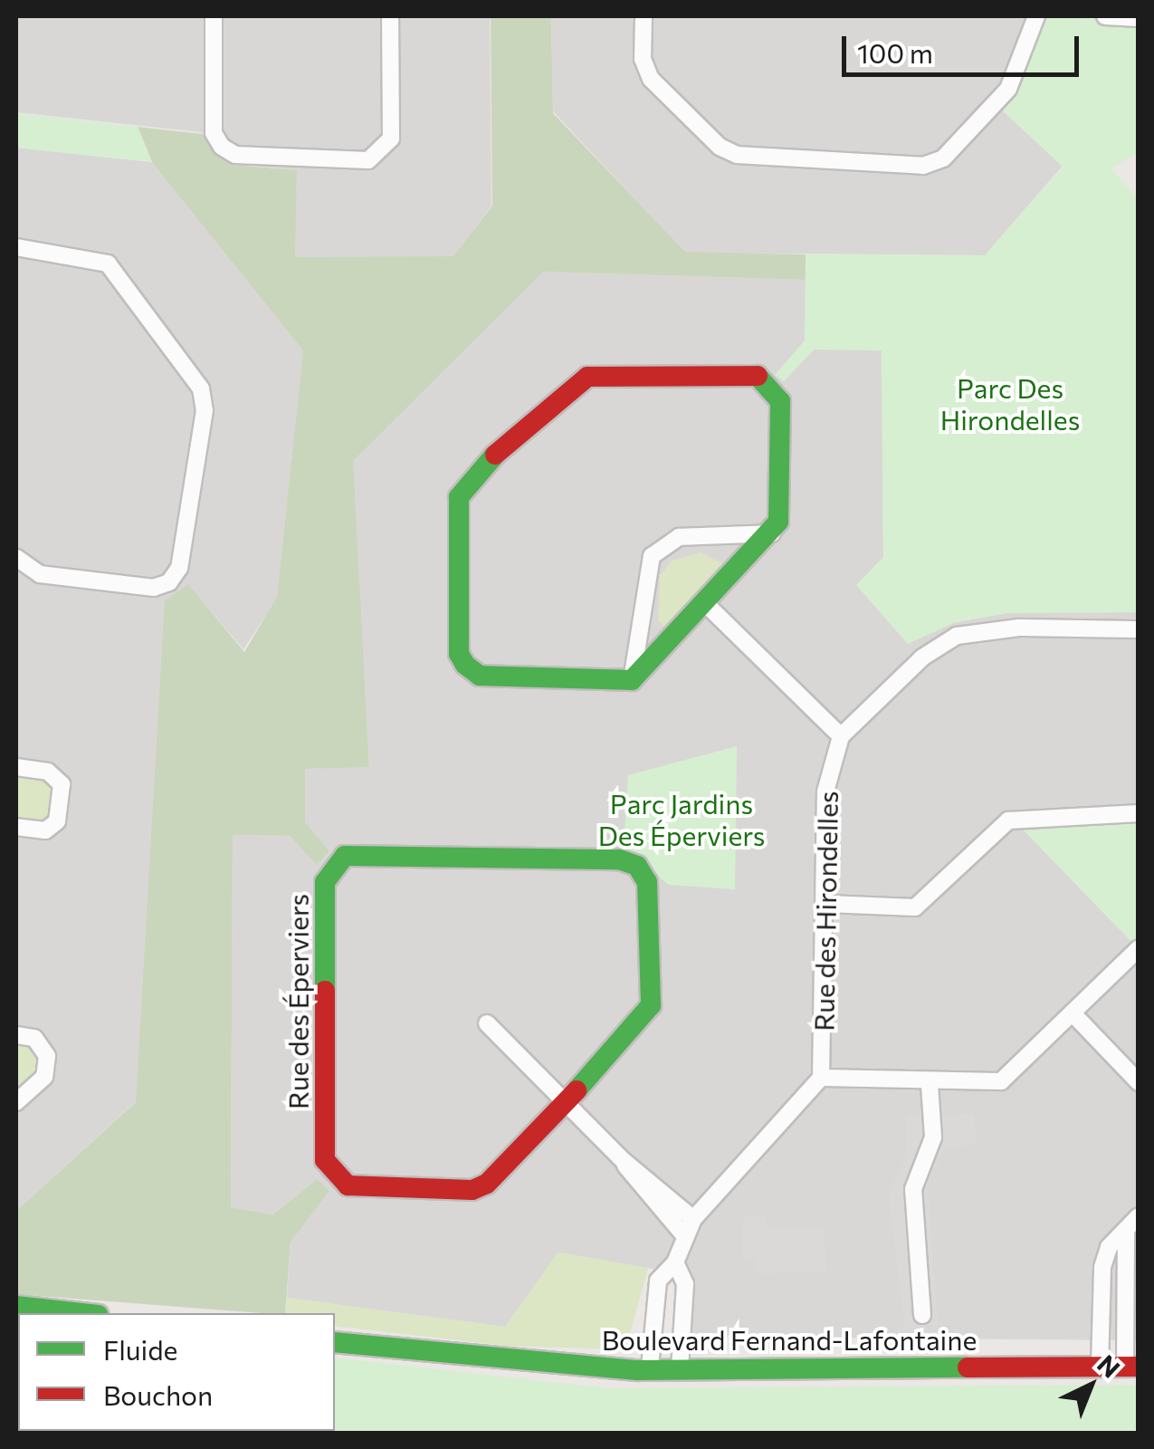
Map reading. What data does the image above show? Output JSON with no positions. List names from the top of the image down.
{
  "streets": {
    "street": ["Rue des Hirondelles", "Rue des Éperviers", "Boulevard Fernand-Lafontaine"]
  },
  "parks": ["Parc Des Hirondelles", "Parc Jardins Des Éperviers"],
  "legend": ["Fluide", "Bouchon"],
  "scale_bar": "100 m",
  "north": "top right"
}
